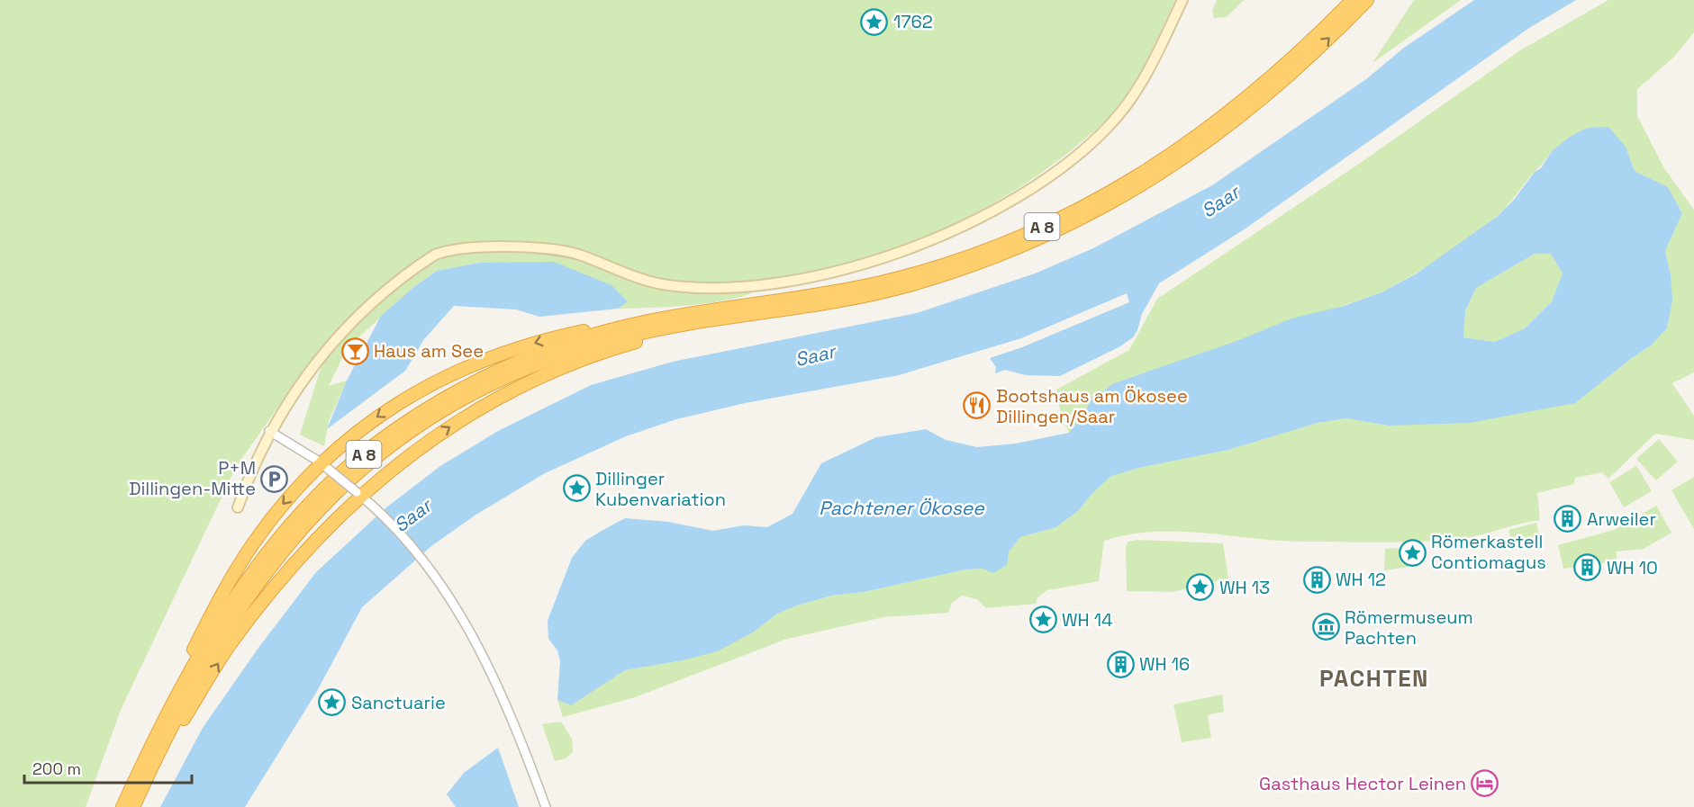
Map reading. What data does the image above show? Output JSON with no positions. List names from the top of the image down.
{
  "streets": {
    "highway": ["A 8"]
  },
  "districts": ["PACHTEN"],
  "water": ["Saar", "Pachtener Ökosee"],
  "places": {
    "place": [
      "1762",
      "Dillinger Kubenvariation",
      "Römerkastell Contiomagus",
      "WH 13",
      "WH 14",
      "Sanctuarie"
    ],
    "bar": ["Haus am See"],
    "restaurant": ["Bootshaus am Ökosee Dillingen/Saar"],
    "parking": ["P+M Dillingen-Mitte"],
    "building": [
      "Arweiler",
      "WH 10",
      "WH 12",
      "WH 16"
    ],
    "museum": ["Römermuseum Pachten"],
    "hotel": ["Gasthaus Hector Leinen"]
  },
  "scale_bar": "200 m"
}
